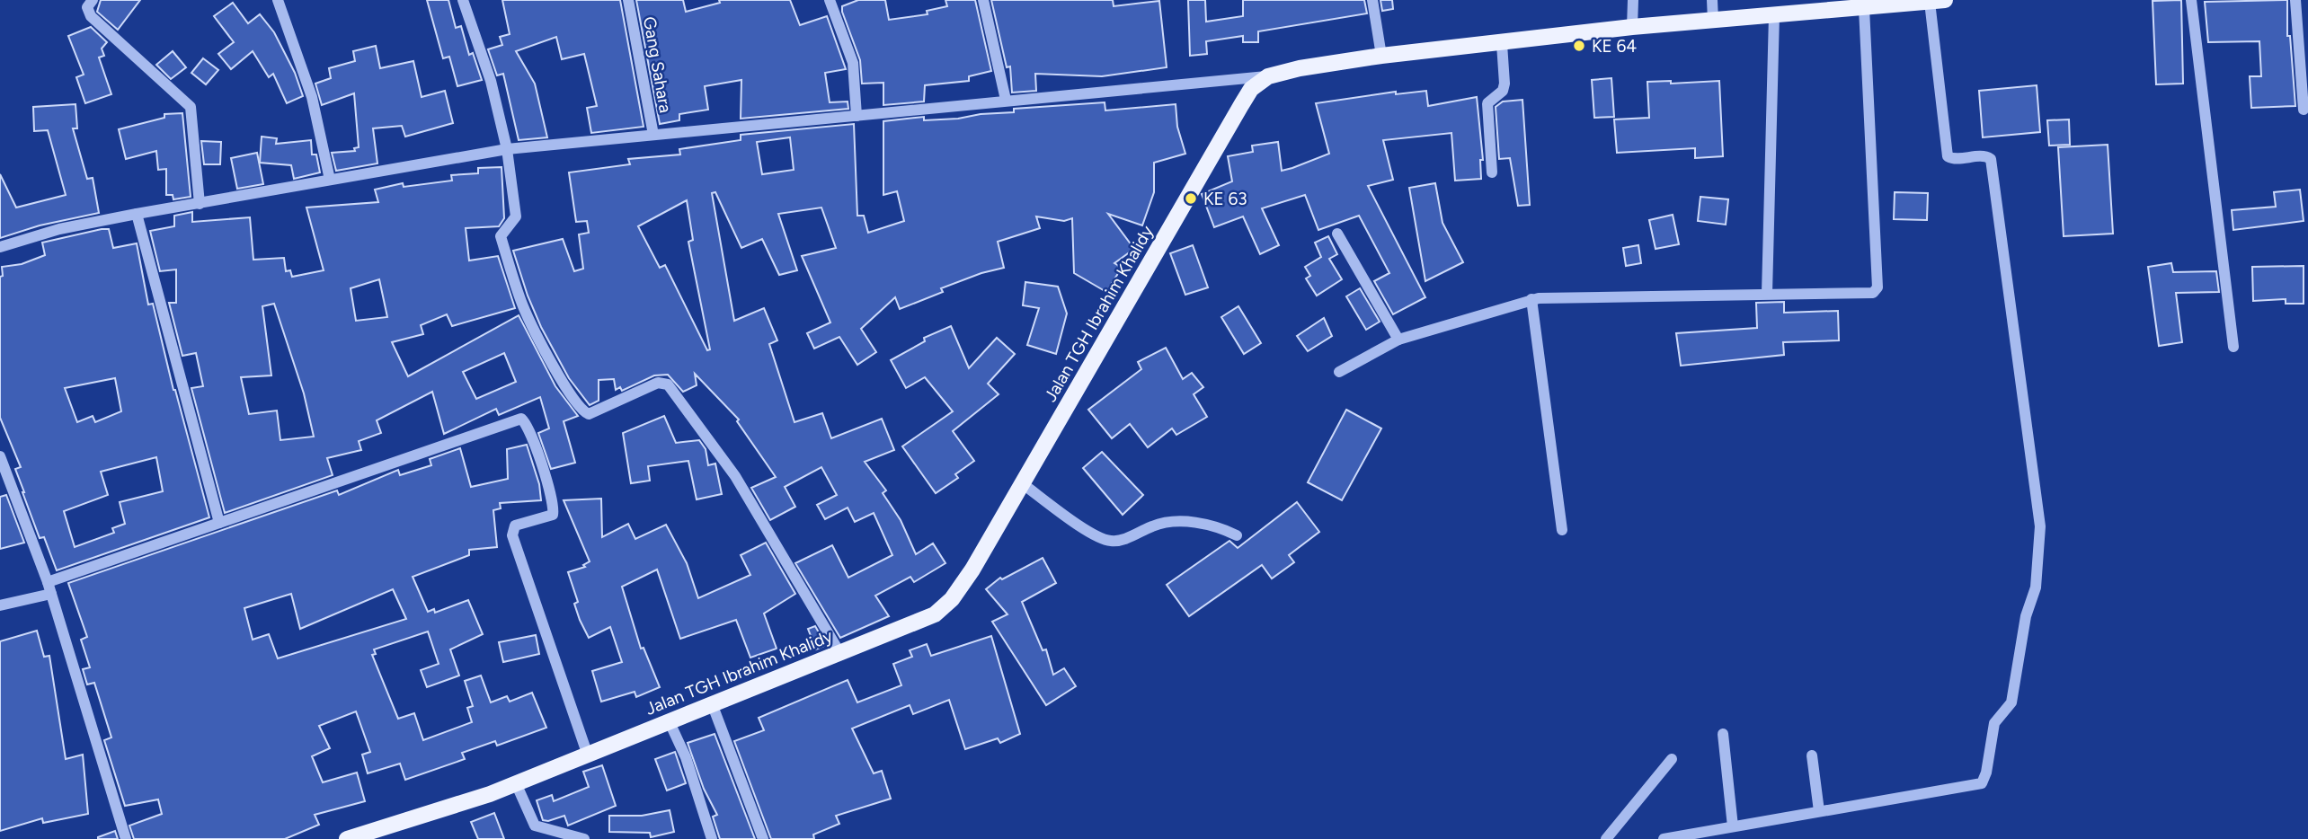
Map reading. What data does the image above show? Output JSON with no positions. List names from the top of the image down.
{
  "streets": {
    "main road": ["Jalan TGH Ibrahim Khalidy"],
    "street": ["Gang Sahara"]
  },
  "places": ["KE 64", "KE 63"]
}
